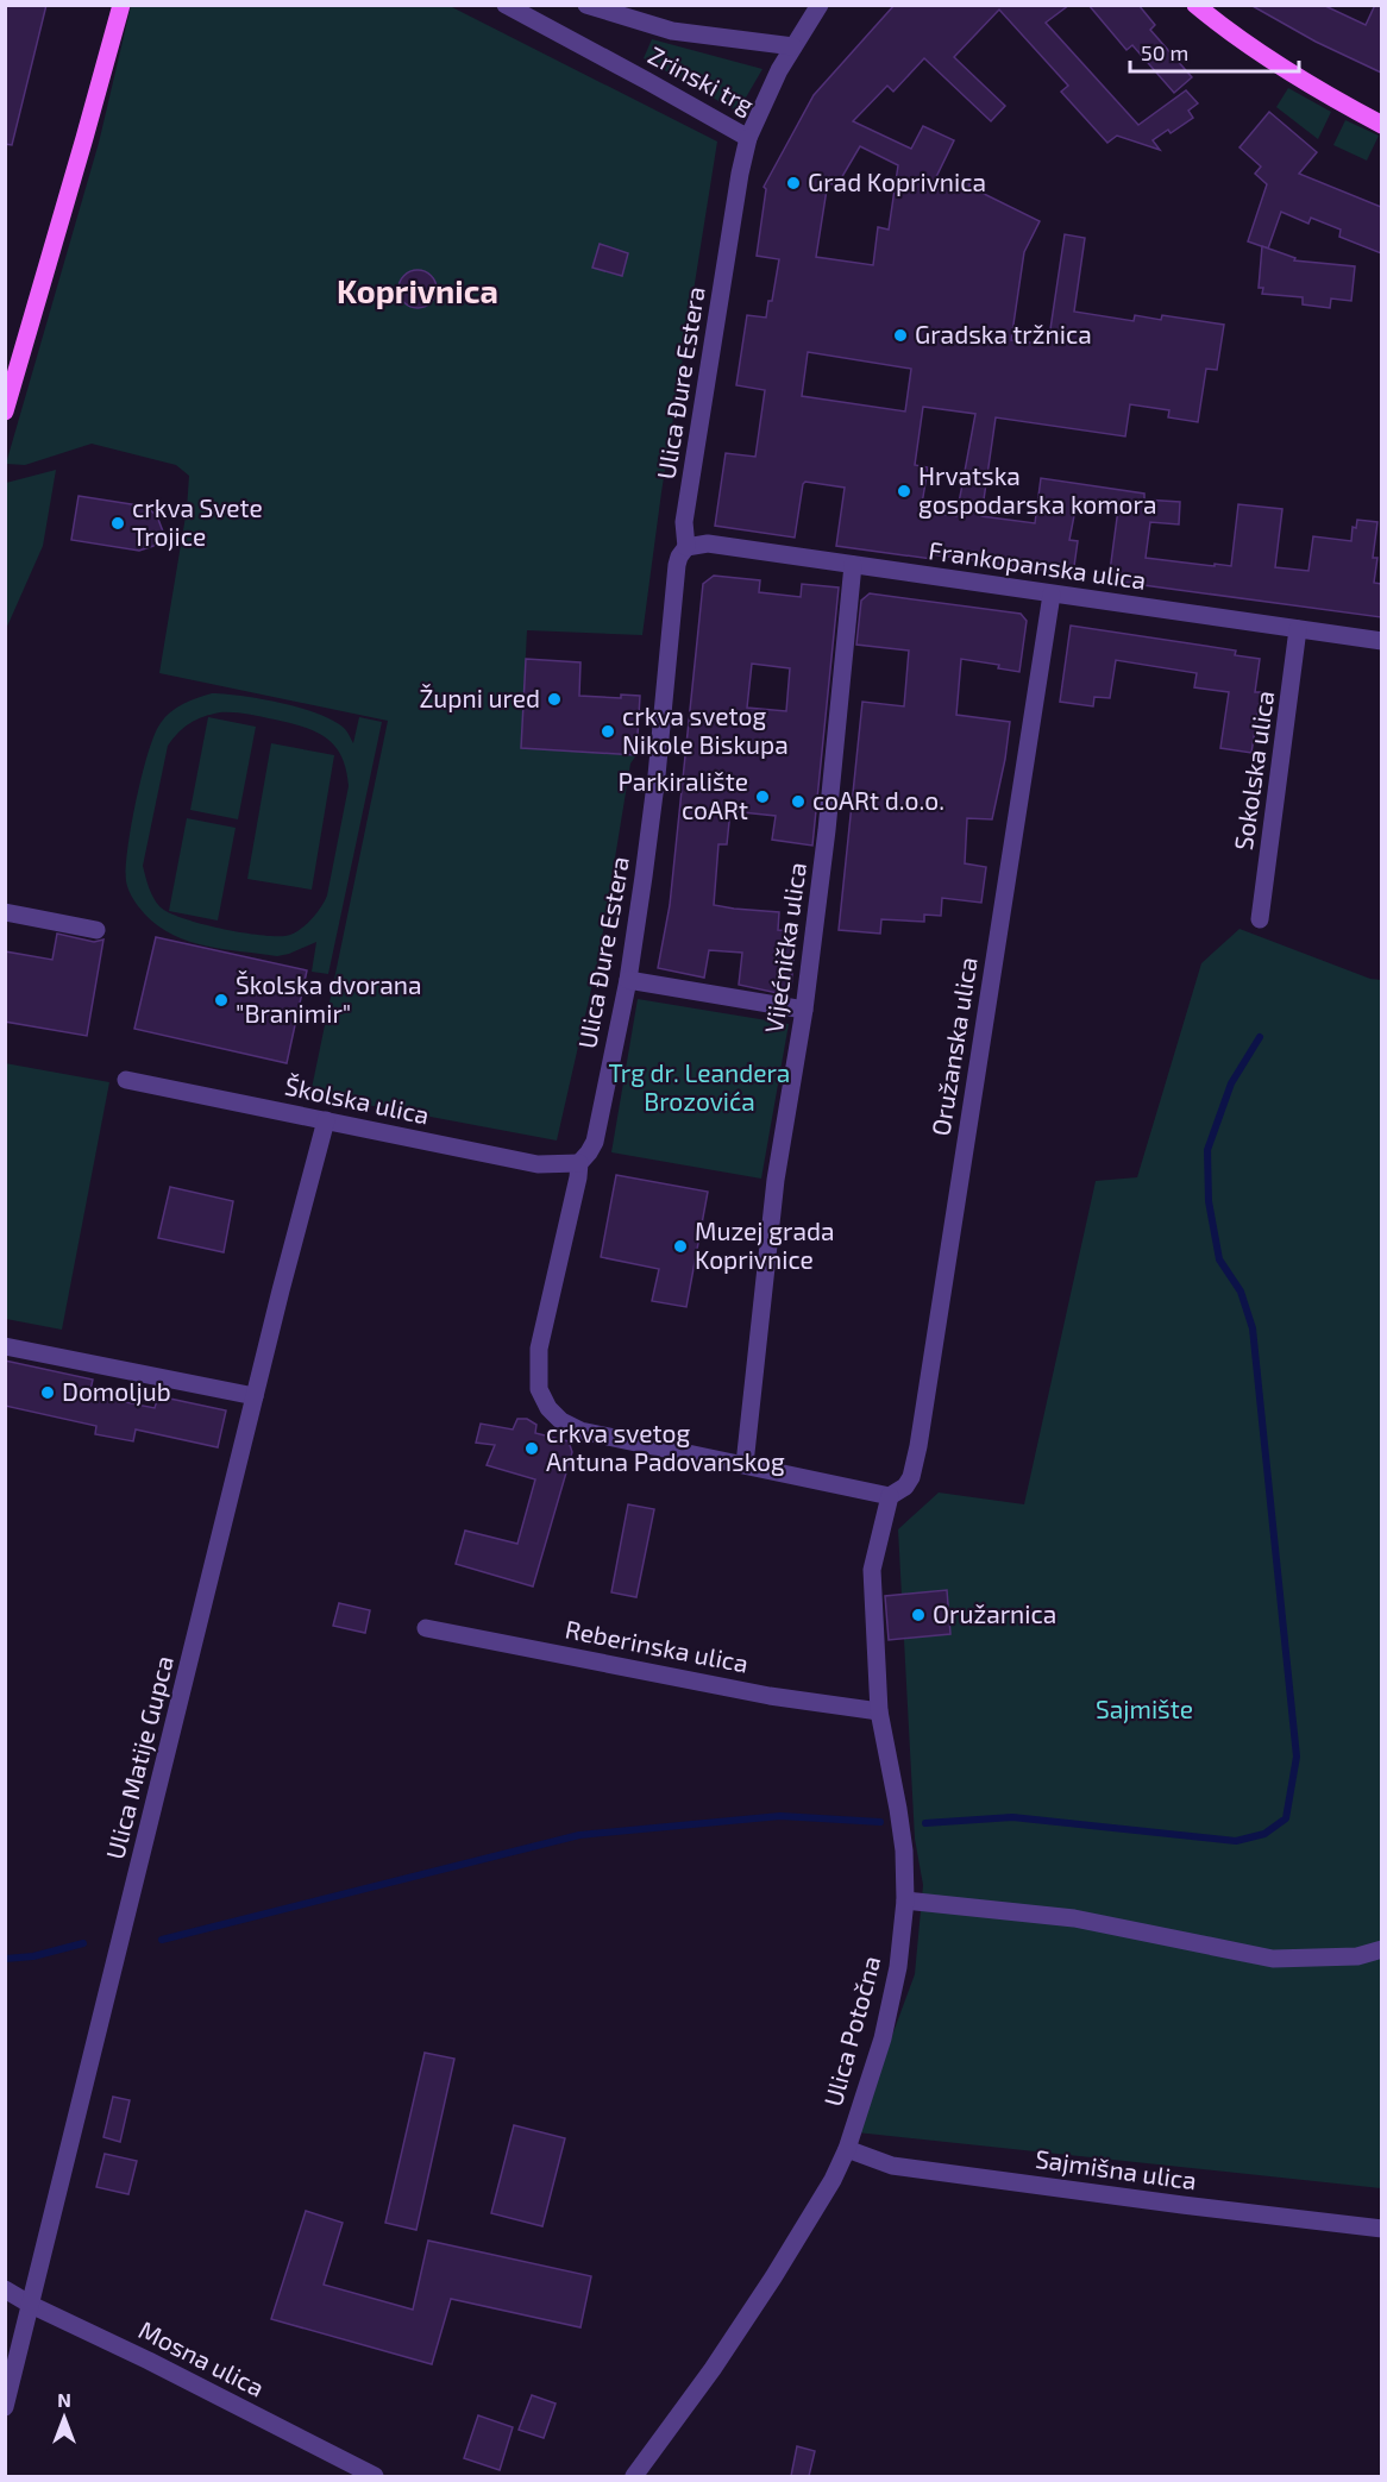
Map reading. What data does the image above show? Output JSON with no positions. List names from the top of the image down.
{
  "streets": {
    "street": [
      "Zrinski trg",
      "Ulica Đure Estera",
      "Frankopanska ulica",
      "Sokolska ulica",
      "Vijećnička ulica",
      "Oružanska ulica",
      "Školska ulica",
      "Reberinska ulica",
      "Ulica Matije Gupca",
      "Ulica Potočna",
      "Sajmišna ulica",
      "Mosna ulica"
    ]
  },
  "crossings": [
    ["Zrinski trg", "Ulica Đure Estera"],
    ["Ulica Đure Estera", "Frankopanska ulica"],
    ["Ulica Đure Estera", "Vijećnička ulica"],
    ["Ulica Đure Estera", "Školska ulica"],
    ["Frankopanska ulica", "Sokolska ulica"],
    ["Frankopanska ulica", "Vijećnička ulica"],
    ["Frankopanska ulica", "Oružanska ulica"],
    ["Oružanska ulica", "Ulica Potočna"],
    ["Školska ulica", "Ulica Matije Gupca"],
    ["Reberinska ulica", "Ulica Potočna"],
    ["Ulica Matije Gupca", "Mosna ulica"],
    ["Ulica Potočna", "Sajmišna ulica"]
  ],
  "districts": ["Koprivnica"],
  "parks": ["Trg dr. Leandera Brozovića", "Sajmište"],
  "places": [
    "Grad Koprivnica",
    "Gradska tržnica",
    "Hrvatska gospodarska komora",
    "crkva Svete Trojice",
    "Župni ured",
    "crkva svetog Nikole Biskupa",
    "Parkiralište coARt",
    "coARt d.o.o.",
    "Školska dvorana \"Branimir\"",
    "Muzej grada Koprivnice",
    "Domoljub",
    "crkva svetog Antuna Padovanskog",
    "Oružarnica"
  ],
  "scale_bar": "50 m",
  "north": "top"
}
